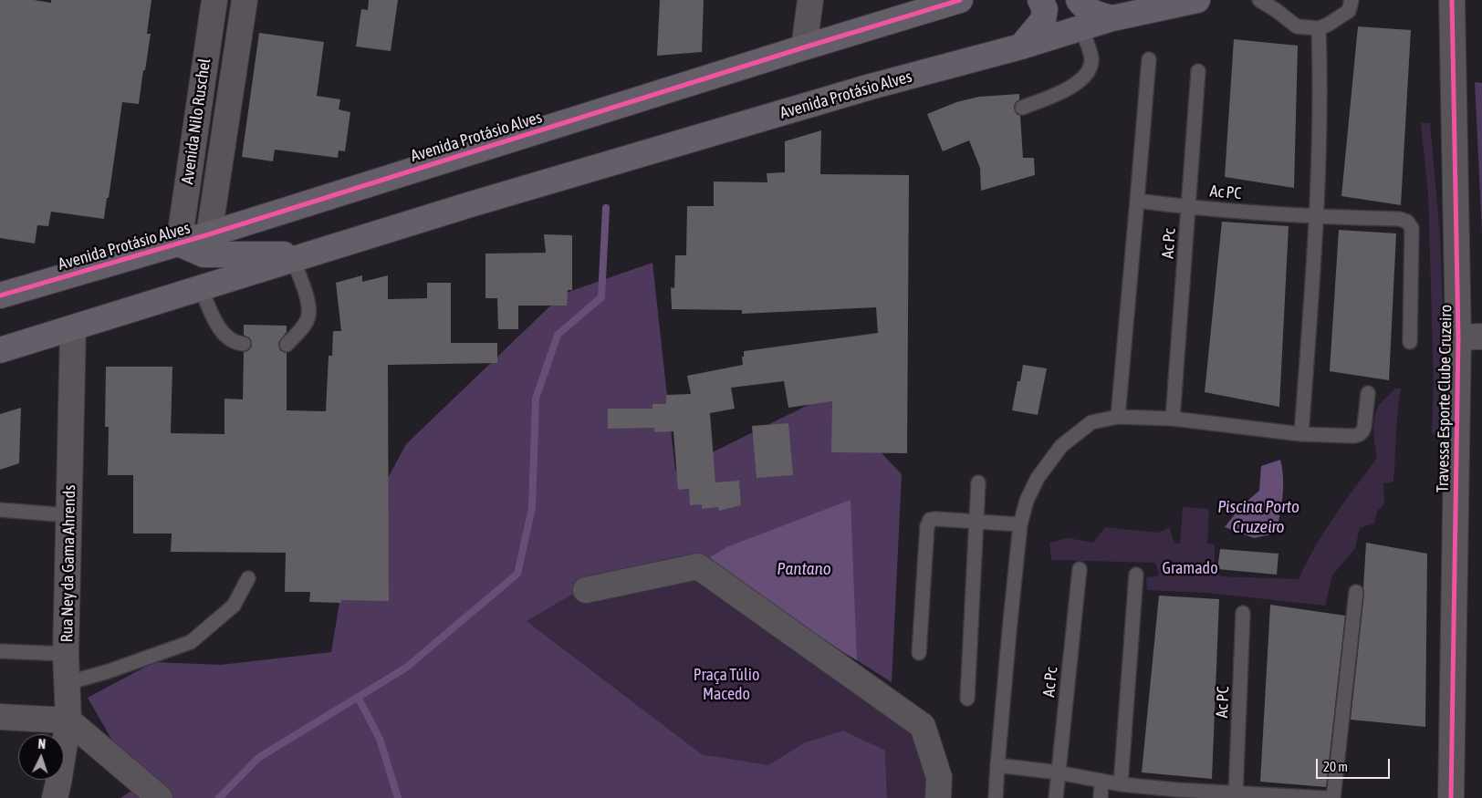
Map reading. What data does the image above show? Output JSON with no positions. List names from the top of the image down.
{
  "streets": {
    "main road": ["Avenida Protásio Alves"],
    "street": ["Avenida Nilo Ruschel", "Travessa Esporte Clube Cruzeiro", "Rua Ney da Gama Ahrends"],
    "lane": ["Ac PC", "Ac Pc"]
  },
  "crossings": [
    ["Avenida Protásio Alves", "Avenida Nilo Ruschel"],
    ["Avenida Protásio Alves", "Rua Ney da Gama Ahrends"],
    ["Ac PC", "Ac Pc"]
  ],
  "water": ["Piscina Porto Cruzeiro", "Pantano"],
  "parks": ["Gramado", "Praça Túlio Macedo"],
  "scale_bar": "20 m",
  "north": "top"
}
